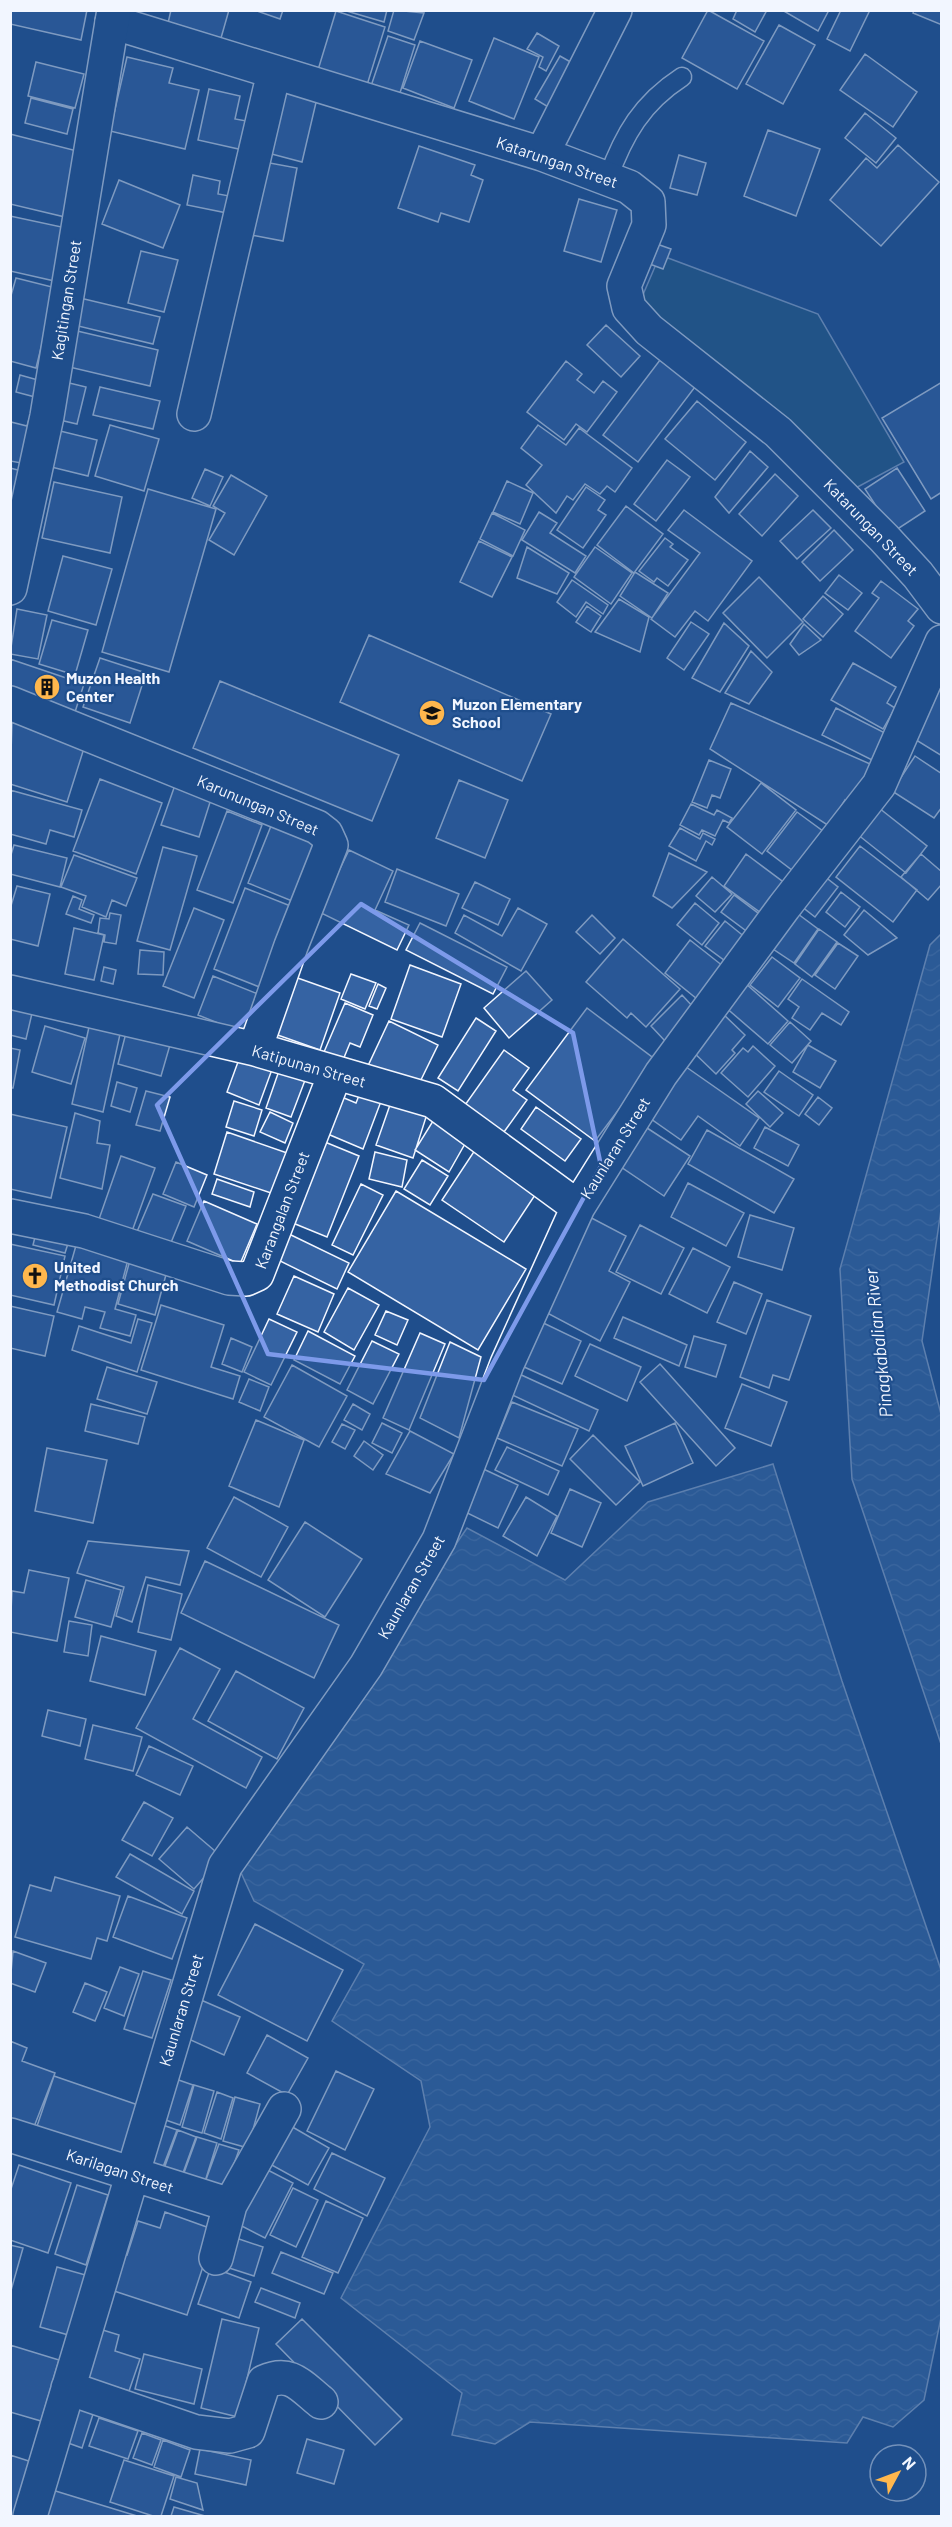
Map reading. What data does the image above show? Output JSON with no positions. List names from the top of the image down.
{
  "streets": {
    "street": [
      "Katarungan Street",
      "Kagitingan Street",
      "Karunungan Street",
      "Katipunan Street",
      "Kaunlaran Street",
      "Karangalan Street",
      "Karilagan Street"
    ]
  },
  "crossings": [
    ["Katarungan Street", "Kagitingan Street"],
    ["Karunungan Street", "Katipunan Street"],
    ["Katipunan Street", "Kaunlaran Street"],
    ["Katipunan Street", "Karangalan Street"],
    ["Kaunlaran Street", "Karilagan Street"]
  ],
  "water": ["Pinagkabalian River"],
  "places": {
    "building": ["Muzon Health Center"],
    "school or university": ["Muzon Elementary School"],
    "church": ["United Methodist Church"]
  },
  "north": "top right"
}
